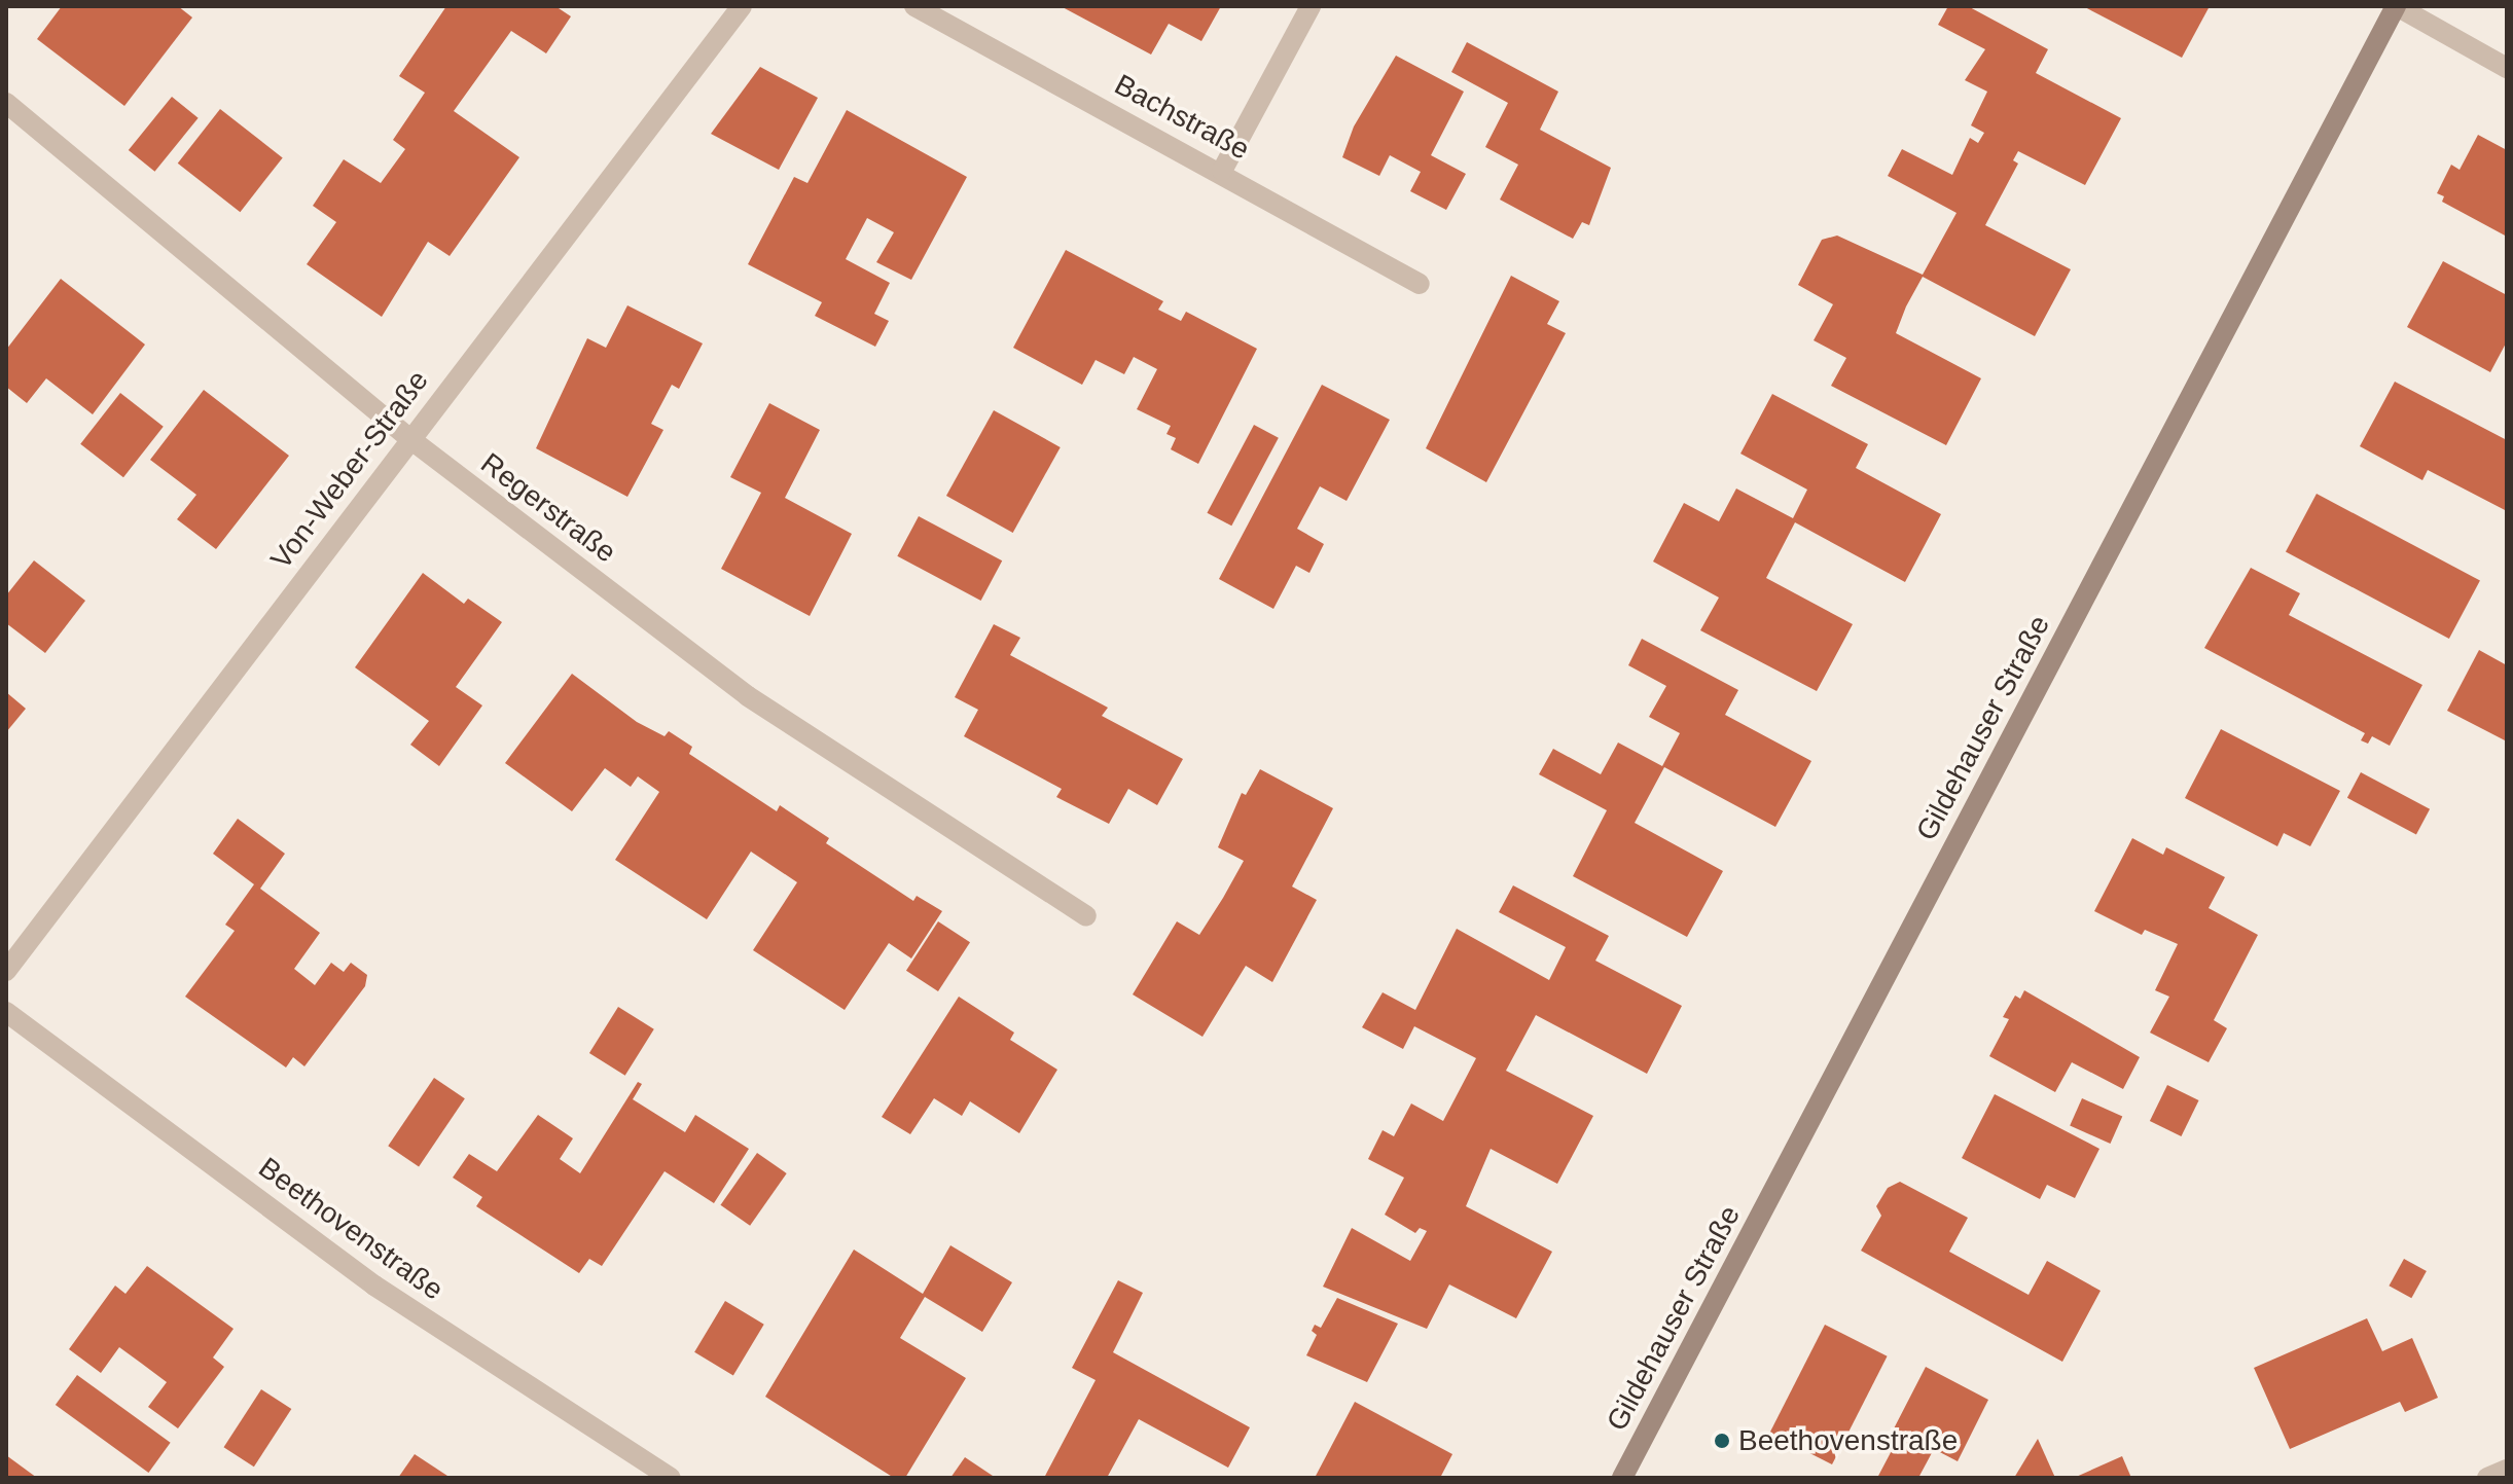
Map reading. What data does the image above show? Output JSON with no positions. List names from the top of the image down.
{
  "streets": {
    "main road": ["Gildehauser Straße"],
    "street": [
      "Bachstraße",
      "Von-Weber-Straße",
      "Regerstraße",
      "Beethovenstraße"
    ]
  },
  "crossings": [
    ["Von-Weber-Straße", "Regerstraße"]
  ],
  "places": ["Beethovenstraße"]
}
